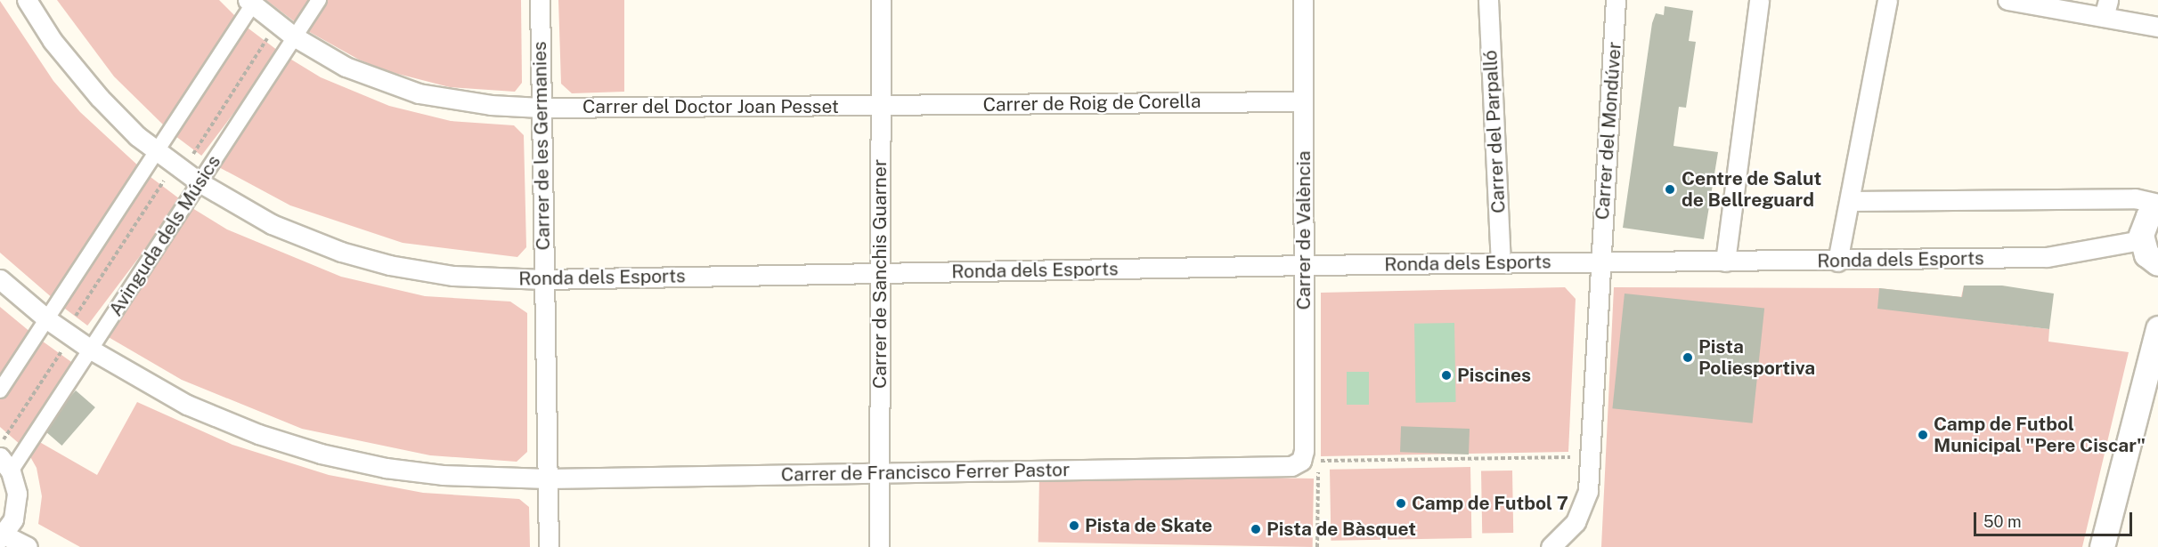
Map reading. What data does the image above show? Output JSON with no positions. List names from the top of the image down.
{
  "streets": {
    "street": [
      "Carrer de Roig de Corella",
      "Carrer del Doctor Joan Pesset",
      "Carrer del Mondúver",
      "Carrer del Parpalló",
      "Carrer de les Germanies",
      "Carrer de València",
      "Avinguda dels Músics",
      "Ronda dels Esports",
      "Carrer de Sanchis Guarner",
      "Carrer de Francisco Ferrer Pastor"
    ]
  },
  "crossings": [
    ["Carrer de Roig de Corella", "Carrer del Doctor Joan Pesset"],
    ["Carrer de Roig de Corella", "Carrer de València"],
    ["Carrer de Roig de Corella", "Carrer de Sanchis Guarner"],
    ["Carrer del Doctor Joan Pesset", "Carrer de les Germanies"],
    ["Carrer del Doctor Joan Pesset", "Avinguda dels Músics"],
    ["Carrer del Doctor Joan Pesset", "Carrer de Sanchis Guarner"],
    ["Carrer del Mondúver", "Ronda dels Esports"],
    ["Carrer del Parpalló", "Ronda dels Esports"],
    ["Carrer de les Germanies", "Ronda dels Esports"],
    ["Carrer de les Germanies", "Carrer de Francisco Ferrer Pastor"],
    ["Carrer de València", "Ronda dels Esports"],
    ["Carrer de València", "Carrer de Francisco Ferrer Pastor"],
    ["Avinguda dels Músics", "Ronda dels Esports"],
    ["Avinguda dels Músics", "Carrer de Francisco Ferrer Pastor"],
    ["Ronda dels Esports", "Carrer de Sanchis Guarner"],
    ["Carrer de Sanchis Guarner", "Carrer de Francisco Ferrer Pastor"]
  ],
  "places": [
    "Centre de Salut de Bellreguard",
    "Pista Poliesportiva",
    "Piscines",
    "Camp de Futbol Municipal \"Pere Ciscar\"",
    "Camp de Futbol 7",
    "Pista de Skate",
    "Pista de Bàsquet"
  ],
  "scale_bar": "50 m"
}
